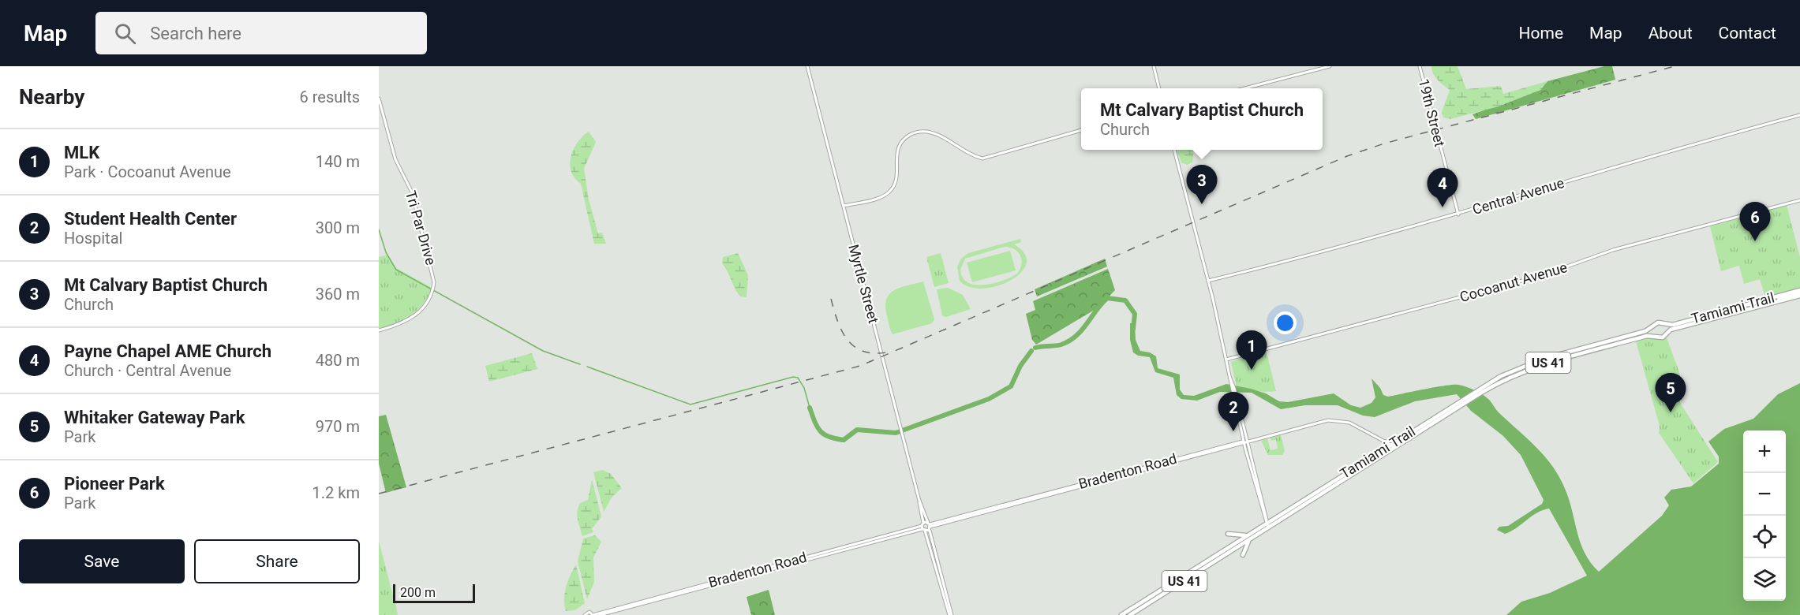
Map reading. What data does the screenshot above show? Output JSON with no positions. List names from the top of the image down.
{
  "streets": {
    "main road": ["Tamiami Trail", "US 41"],
    "street": [
      "19th Street",
      "Central Avenue",
      "Tri Par Drive",
      "Cocoanut Avenue",
      "Myrtle Street",
      "Bradenton Road"
    ]
  },
  "crossings": [
    ["19th Street", "Central Avenue"],
    ["Myrtle Street", "Bradenton Road"],
    ["Tamiami Trail", "Bradenton Road"]
  ],
  "scale_bar": "200 m",
  "page": {
    "header": "Map",
    "search": "Search here",
    "nav": [
      "Home",
      "Map",
      "About",
      "Contact"
    ],
    "heading": ["Nearby", "6 results"],
    "popup": ["Mt Calvary Baptist Church", "Church"],
    "list": [
      {
        "mark": "1",
        "name": "MLK",
        "note": "Park · Cocoanut Avenue",
        "value": "140 m"
      },
      {
        "mark": "2",
        "name": "Student Health Center",
        "note": "Hospital",
        "value": "300 m"
      },
      {
        "mark": "3",
        "name": "Mt Calvary Baptist Church",
        "note": "Church",
        "value": "360 m"
      },
      {
        "mark": "4",
        "name": "Payne Chapel AME Church",
        "note": "Church · Central Avenue",
        "value": "480 m"
      },
      {
        "mark": "5",
        "name": "Whitaker Gateway Park",
        "note": "Park",
        "value": "970 m"
      },
      {
        "mark": "6",
        "name": "Pioneer Park",
        "note": "Park",
        "value": "1.2 km"
      }
    ],
    "pins": [
      "3",
      "4",
      "6",
      "1",
      "5",
      "2"
    ],
    "map_buttons": ["+", "−"],
    "buttons": ["Save", "Share"],
    "scale": "200 m"
  }
}
